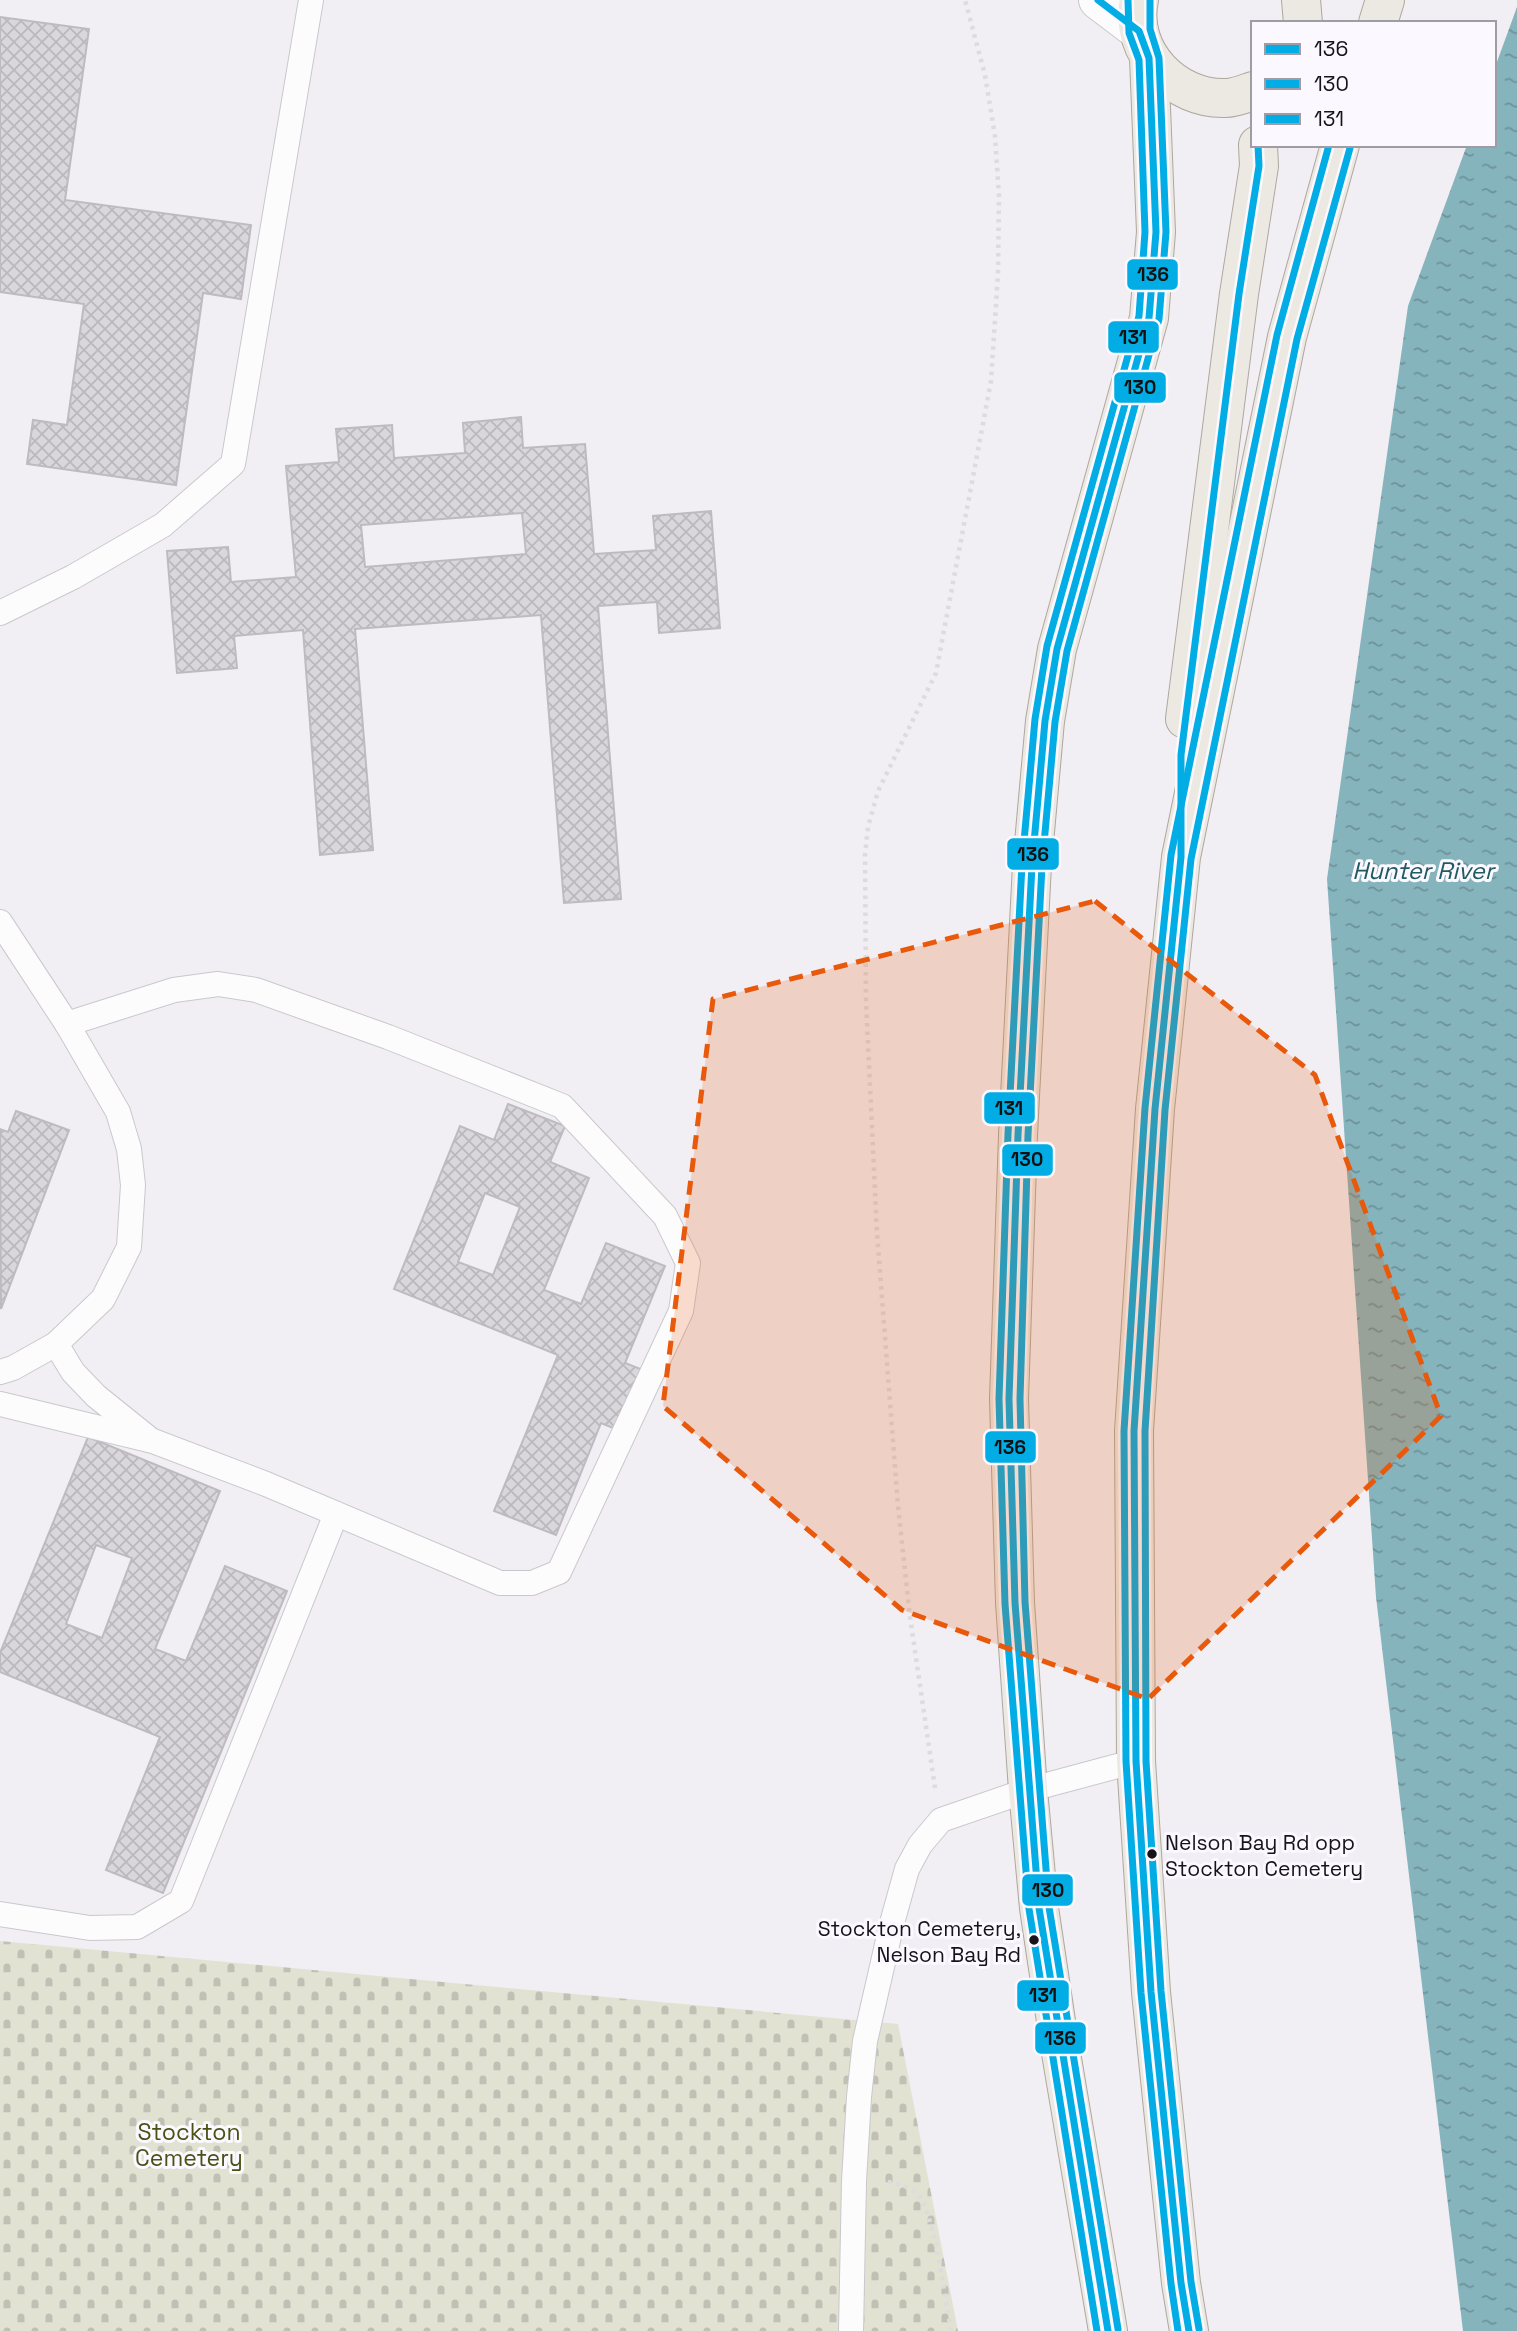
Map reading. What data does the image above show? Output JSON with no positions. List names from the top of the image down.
{
  "water": ["Hunter River"],
  "parks": ["Stockton Cemetery"],
  "places": ["Nelson Bay Rd opp Stockton Cemetery", "Stockton Cemetery, Nelson Bay Rd"],
  "lines": ["transit line 136", "transit line 130", "transit line 131"],
  "legend": ["136", "130", "131"]
}
